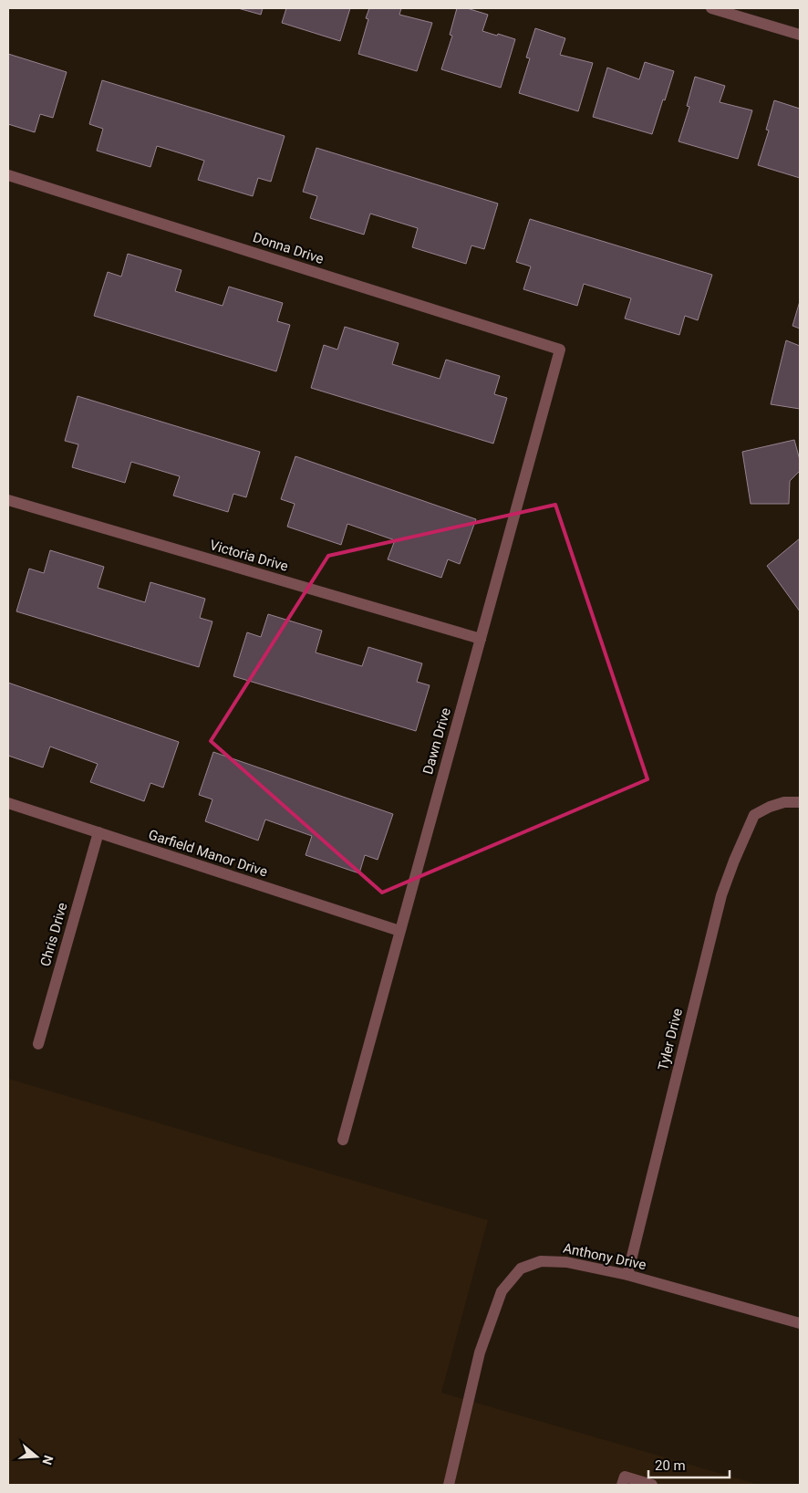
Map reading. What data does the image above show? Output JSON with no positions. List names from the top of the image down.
{
  "streets": {
    "street": [
      "Donna Drive",
      "Victoria Drive",
      "Dawn Drive",
      "Garfield Manor Drive",
      "Chris Drive",
      "Tyler Drive",
      "Anthony Drive"
    ]
  },
  "crossings": [
    ["Donna Drive", "Dawn Drive"],
    ["Victoria Drive", "Dawn Drive"],
    ["Dawn Drive", "Garfield Manor Drive"],
    ["Garfield Manor Drive", "Chris Drive"],
    ["Tyler Drive", "Anthony Drive"]
  ],
  "scale_bar": "20 m",
  "north": "right"
}
